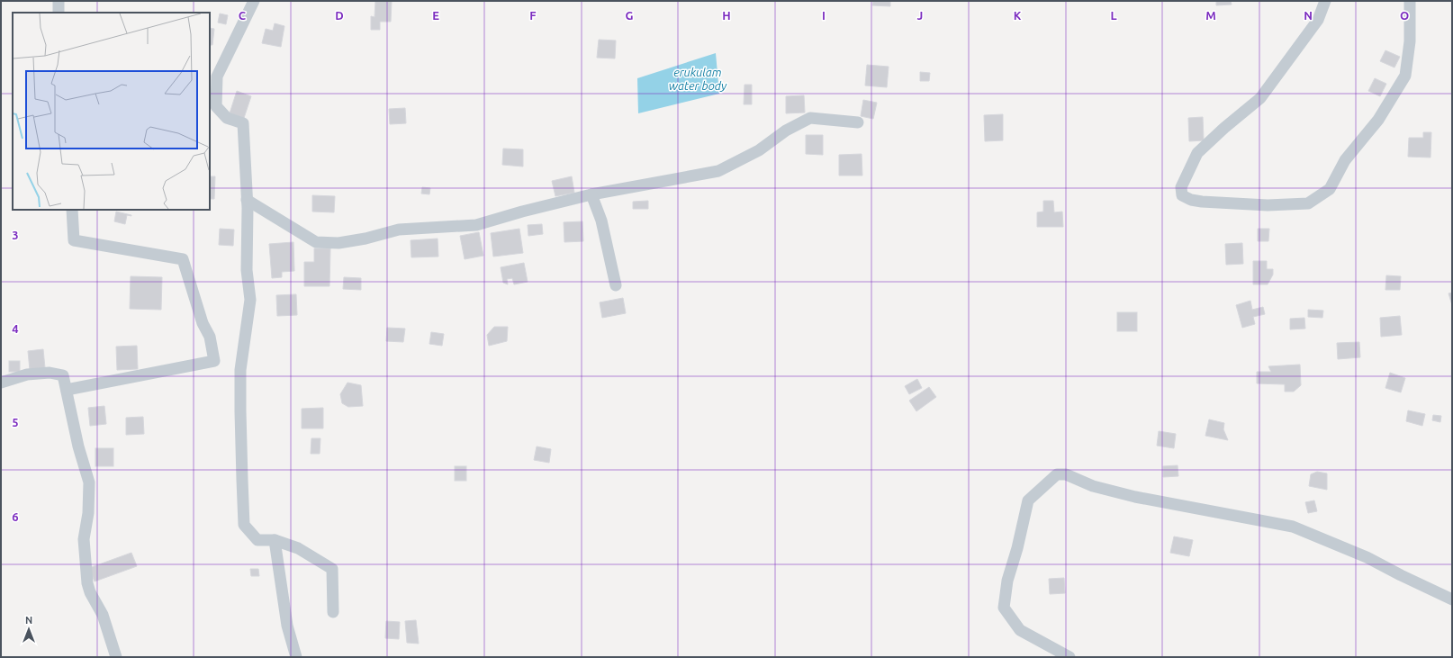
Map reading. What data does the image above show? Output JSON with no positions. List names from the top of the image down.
{
  "water": ["erukulam water body"],
  "north": "top",
  "grid": {
    "columns": [
      "C",
      "D",
      "E",
      "F",
      "G",
      "H",
      "I",
      "J",
      "K",
      "L",
      "M",
      "N",
      "O"
    ],
    "rows": [
      "3",
      "4",
      "5",
      "6"
    ]
  }
}
